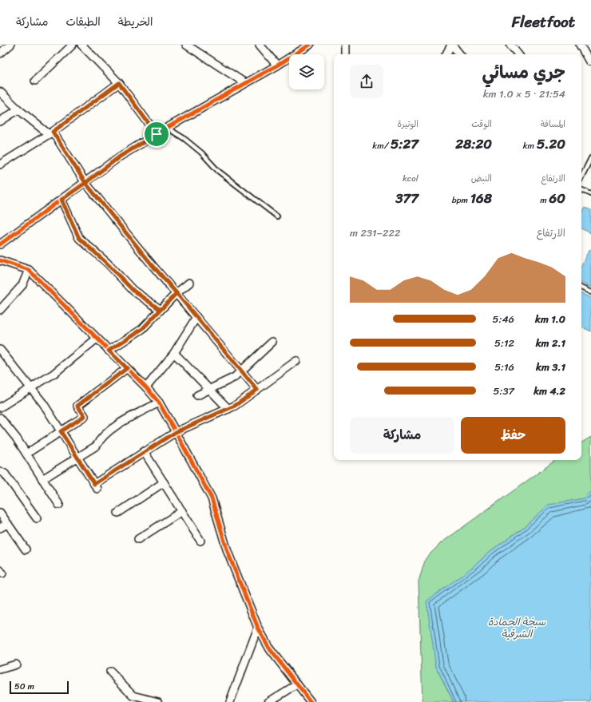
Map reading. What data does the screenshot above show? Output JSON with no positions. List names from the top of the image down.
{
  "water": ["سبخة الحمادة الشرقية"],
  "scale_bar": "50 m",
  "page": {
    "header": "Fleetfoot",
    "nav": ["الخريطة", "الطبقات", "مشاركة"],
    "heading": ["جري مسائي", "21:54 · 5 × 1.0 km"],
    "stats": [
      ["المسافة", "5.20 km"],
      ["الوقت", "28:20"],
      ["الوتيرة", "5:27 /km"],
      ["الارتفاع", "60 m"],
      ["النبض", "168 bpm"],
      ["kcal", "377"]
    ],
    "chart": ["الارتفاع", "222–231 m"],
    "list": [
      {
        "name": "1.0 km",
        "note": "5:46"
      },
      {
        "name": "2.1 km",
        "note": "5:12"
      },
      {
        "name": "3.1 km",
        "note": "5:16"
      },
      {
        "name": "4.2 km",
        "note": "5:37"
      }
    ],
    "buttons": ["حفظ", "مشاركة"],
    "scale": "50 m"
  }
}
